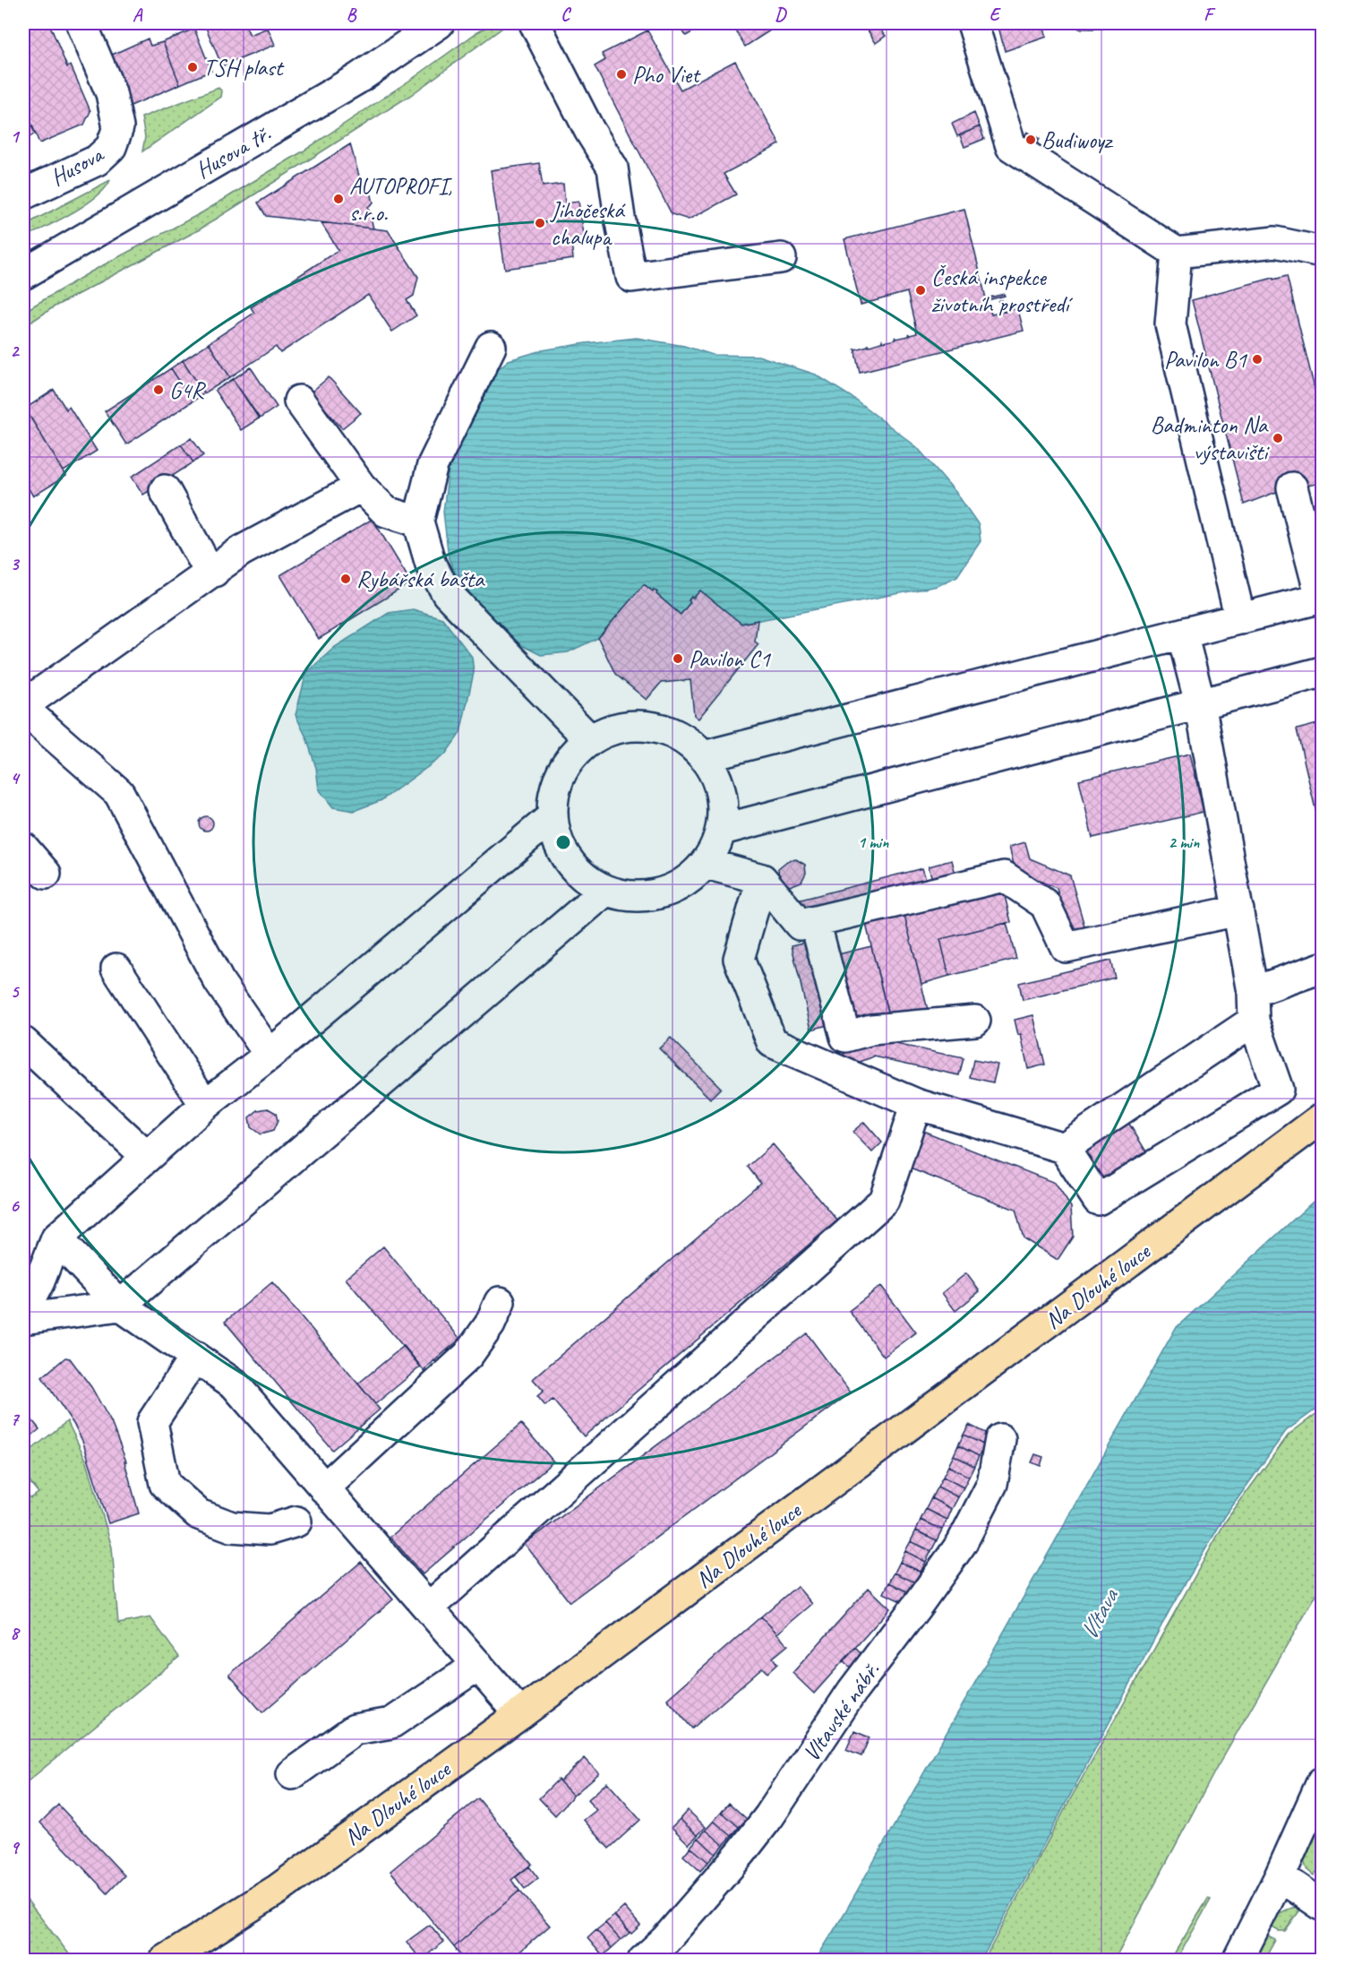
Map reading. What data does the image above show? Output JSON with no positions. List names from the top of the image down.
{
  "streets": {
    "main road": ["Na Dlouhé louce"],
    "street": ["Husova tř.", "Husova", "Vltavské nábř."]
  },
  "water": ["Vltava"],
  "places": [
    "TSH plast",
    "Pho Viet",
    "Budiwoyz",
    "AUTOPROFI, s.r.o.",
    "Jihočeská chalupa",
    "Česká inspekce životníh prostředí",
    "Pavilon B1",
    "G4R",
    "Badminton Na výstavišti",
    "Rybářská bašta",
    "Pavilon C1"
  ],
  "grid": {
    "columns": [
      "A",
      "B",
      "C",
      "D",
      "E",
      "F"
    ],
    "rows": [
      "1",
      "2",
      "3",
      "4",
      "5",
      "6",
      "7",
      "8",
      "9"
    ]
  },
  "rings": ["1 min", "2 min"]
}
